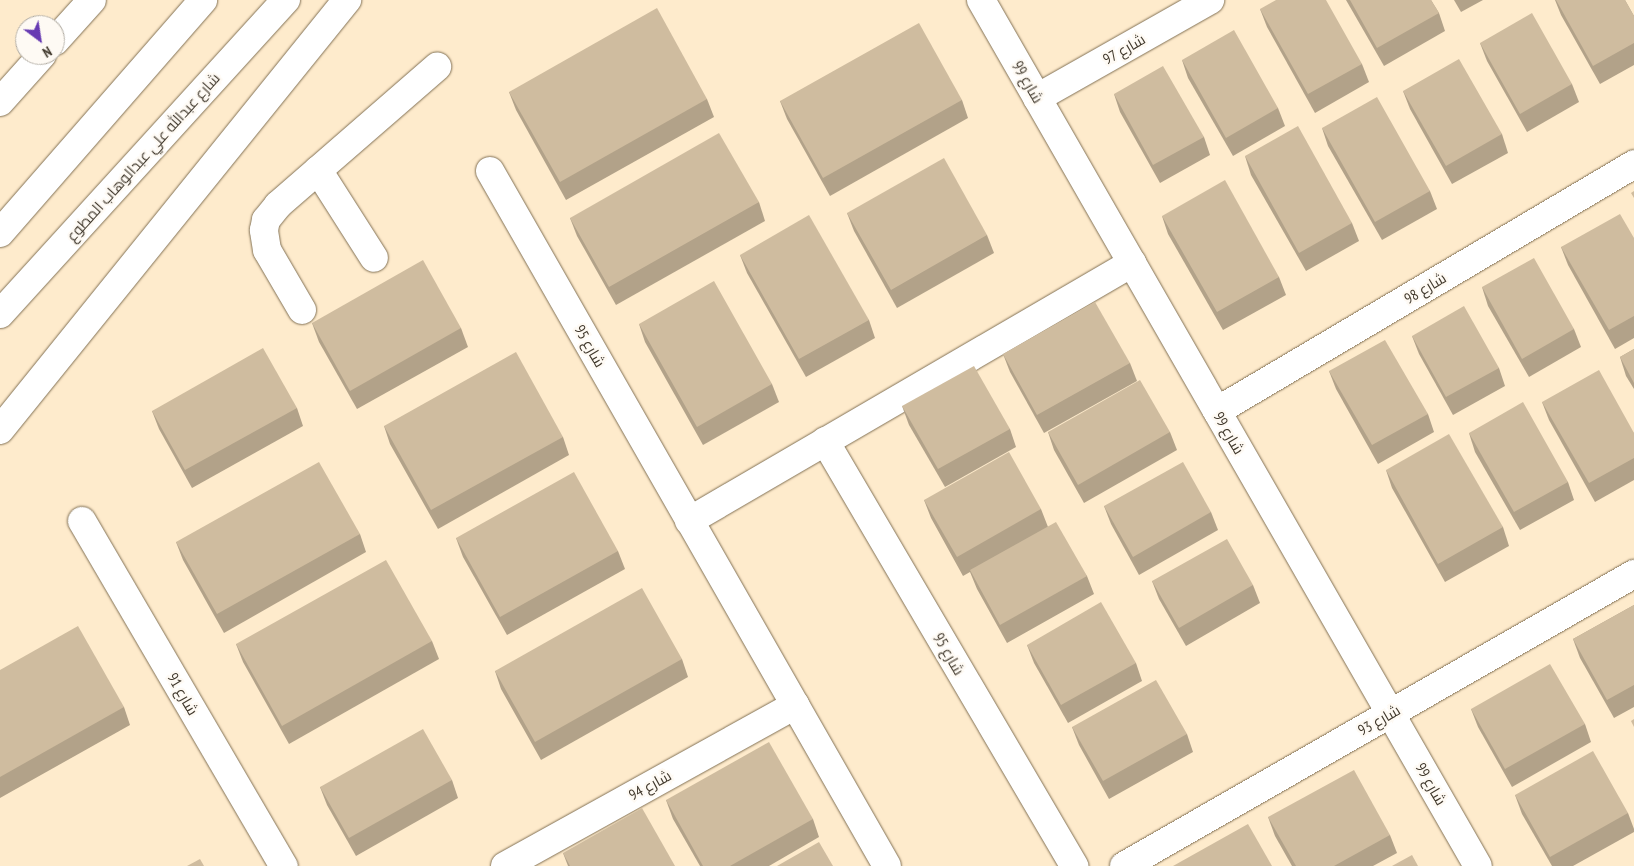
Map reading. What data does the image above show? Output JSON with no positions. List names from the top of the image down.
{
  "streets": {
    "street": [
      "شارع 97",
      "شارع 99",
      "شارع عبدالله علي عبدالوهاب المطوع",
      "شارع 98",
      "شارع 95",
      "شارع 91",
      "شارع 93",
      "شارع 94"
    ]
  },
  "crossings": [
    ["شارع 97", "شارع 99"],
    ["شارع 99", "شارع 98"],
    ["شارع 99", "شارع 93"],
    ["شارع 95", "شارع 94"]
  ],
  "north": "bottom right"
}
